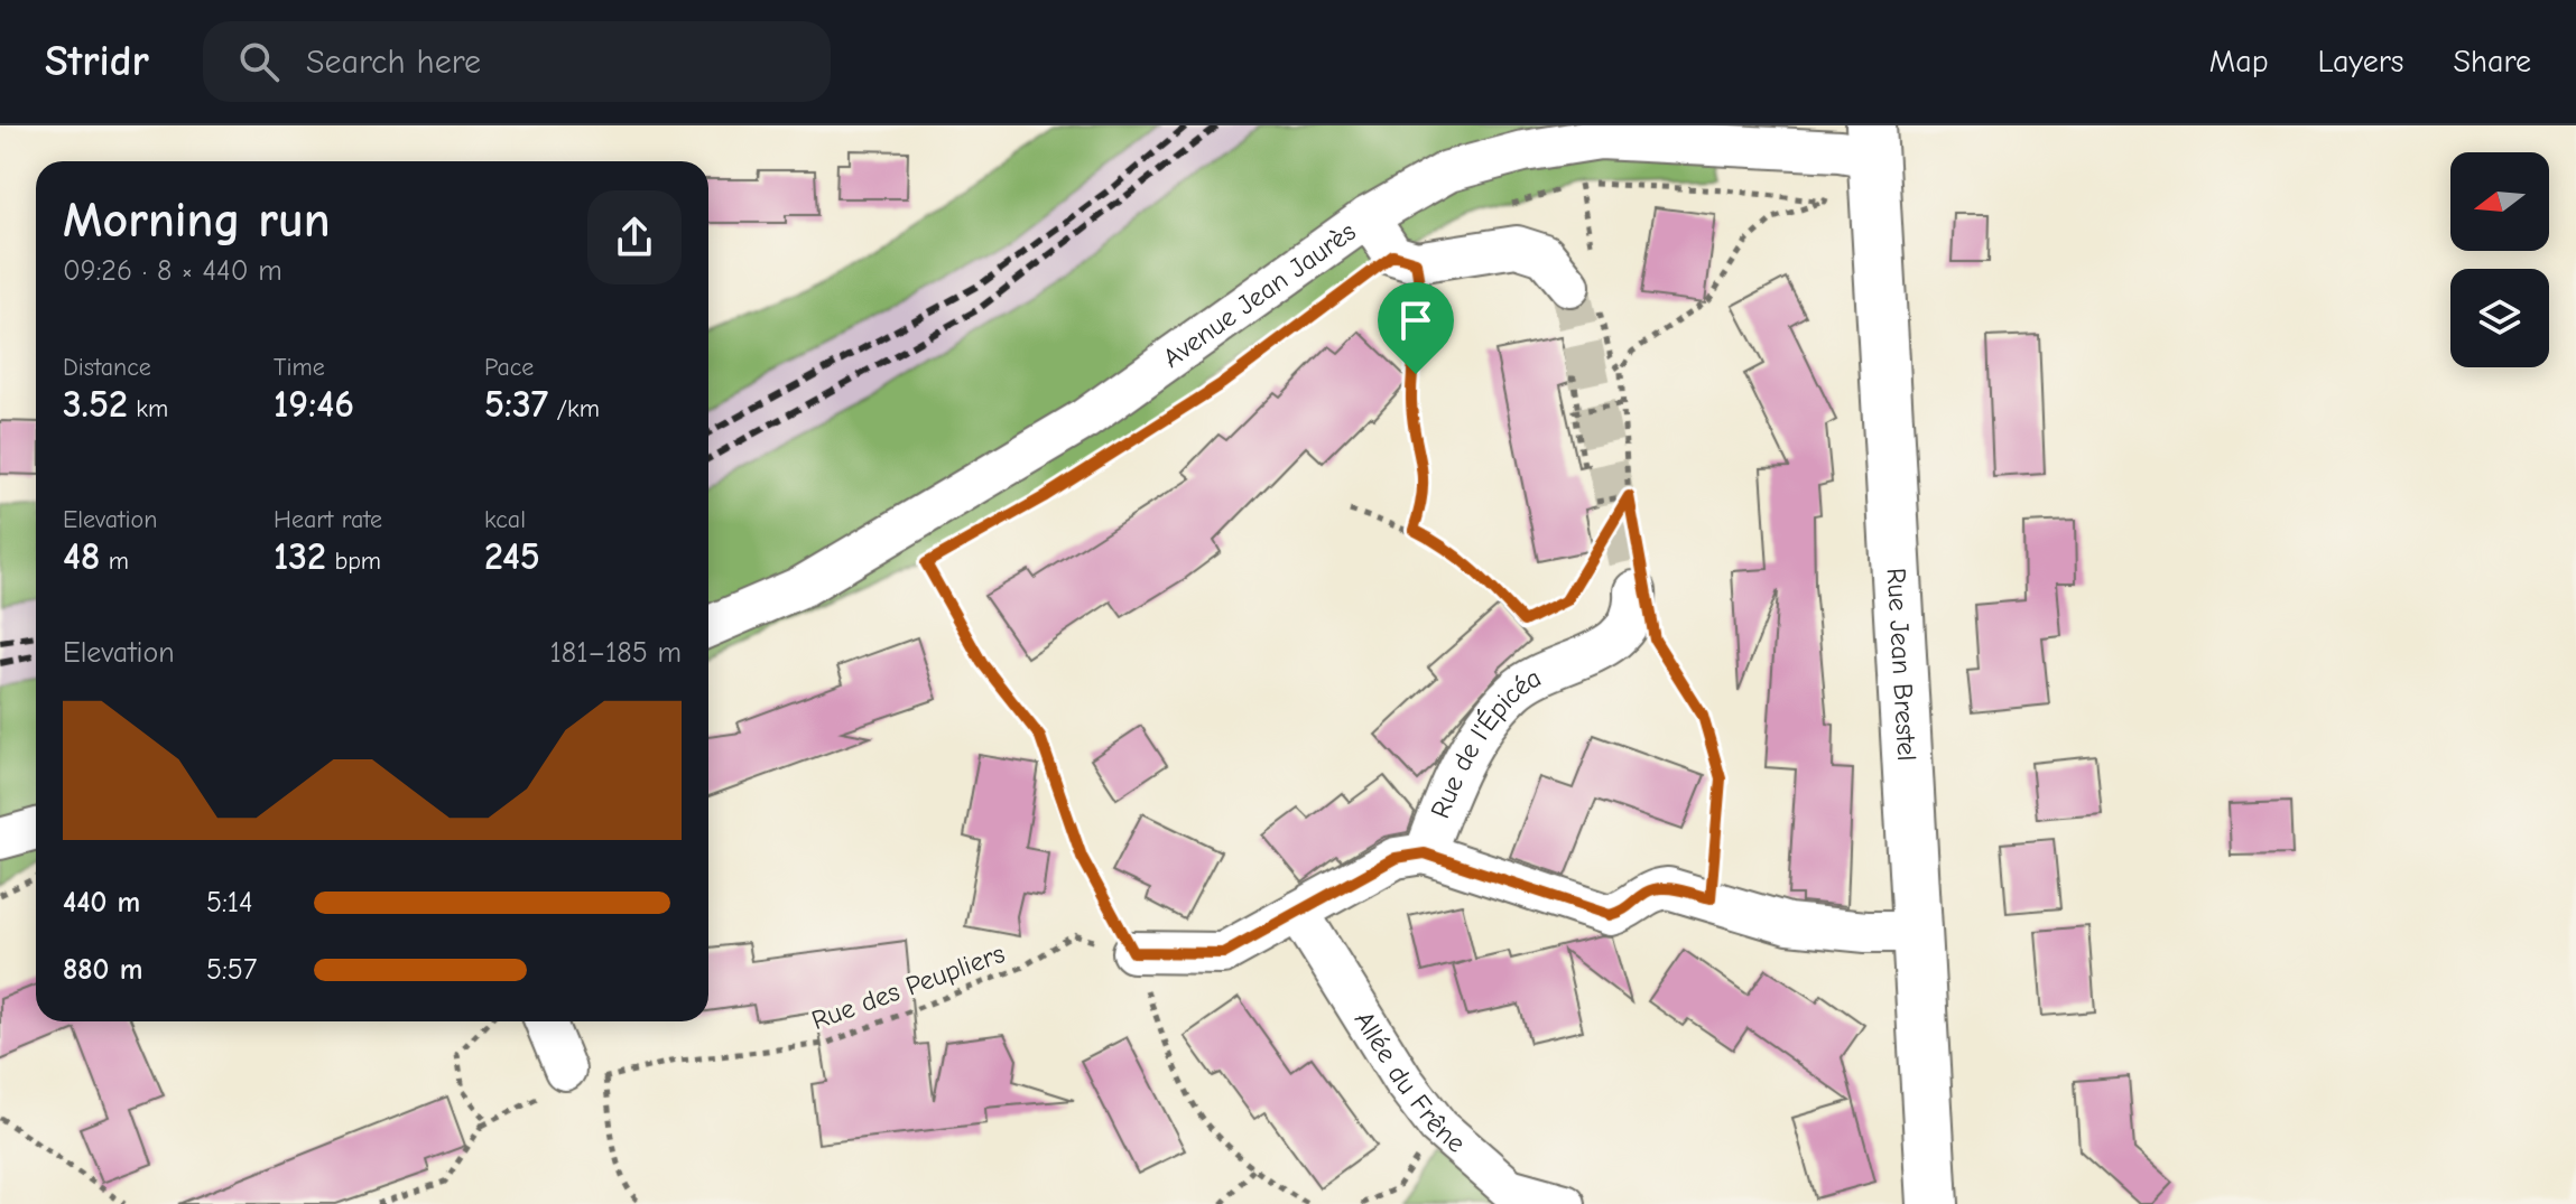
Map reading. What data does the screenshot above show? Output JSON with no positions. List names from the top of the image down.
{
  "streets": {
    "street": [
      "Avenue Jean Jaurès",
      "Rue Jean Brestel",
      "Rue de l'Épicéa",
      "Allée du Frêne"
    ],
    "path": ["Rue des Peupliers"]
  },
  "crossings": [
    ["Avenue Jean Jaurès", "Rue Jean Brestel"],
    ["Rue de l'Épicéa", "Rue des Peupliers"],
    ["Rue de l'Épicéa", "Allée du Frêne"]
  ],
  "north": "left",
  "page": {
    "header": "Stridr",
    "search": "Search here",
    "nav": ["Map", "Layers", "Share"],
    "heading": ["Morning run", "09:26 · 8 × 440 m"],
    "stats": [
      ["Distance", "3.52 km"],
      ["Time", "19:46"],
      ["Pace", "5:37 /km"],
      ["Elevation", "48 m"],
      ["Heart rate", "132 bpm"],
      ["kcal", "245"]
    ],
    "chart": ["Elevation", "181–185 m"],
    "list": [
      {
        "name": "440 m",
        "note": "5:14"
      },
      {
        "name": "880 m",
        "note": "5:57"
      }
    ]
  }
}
